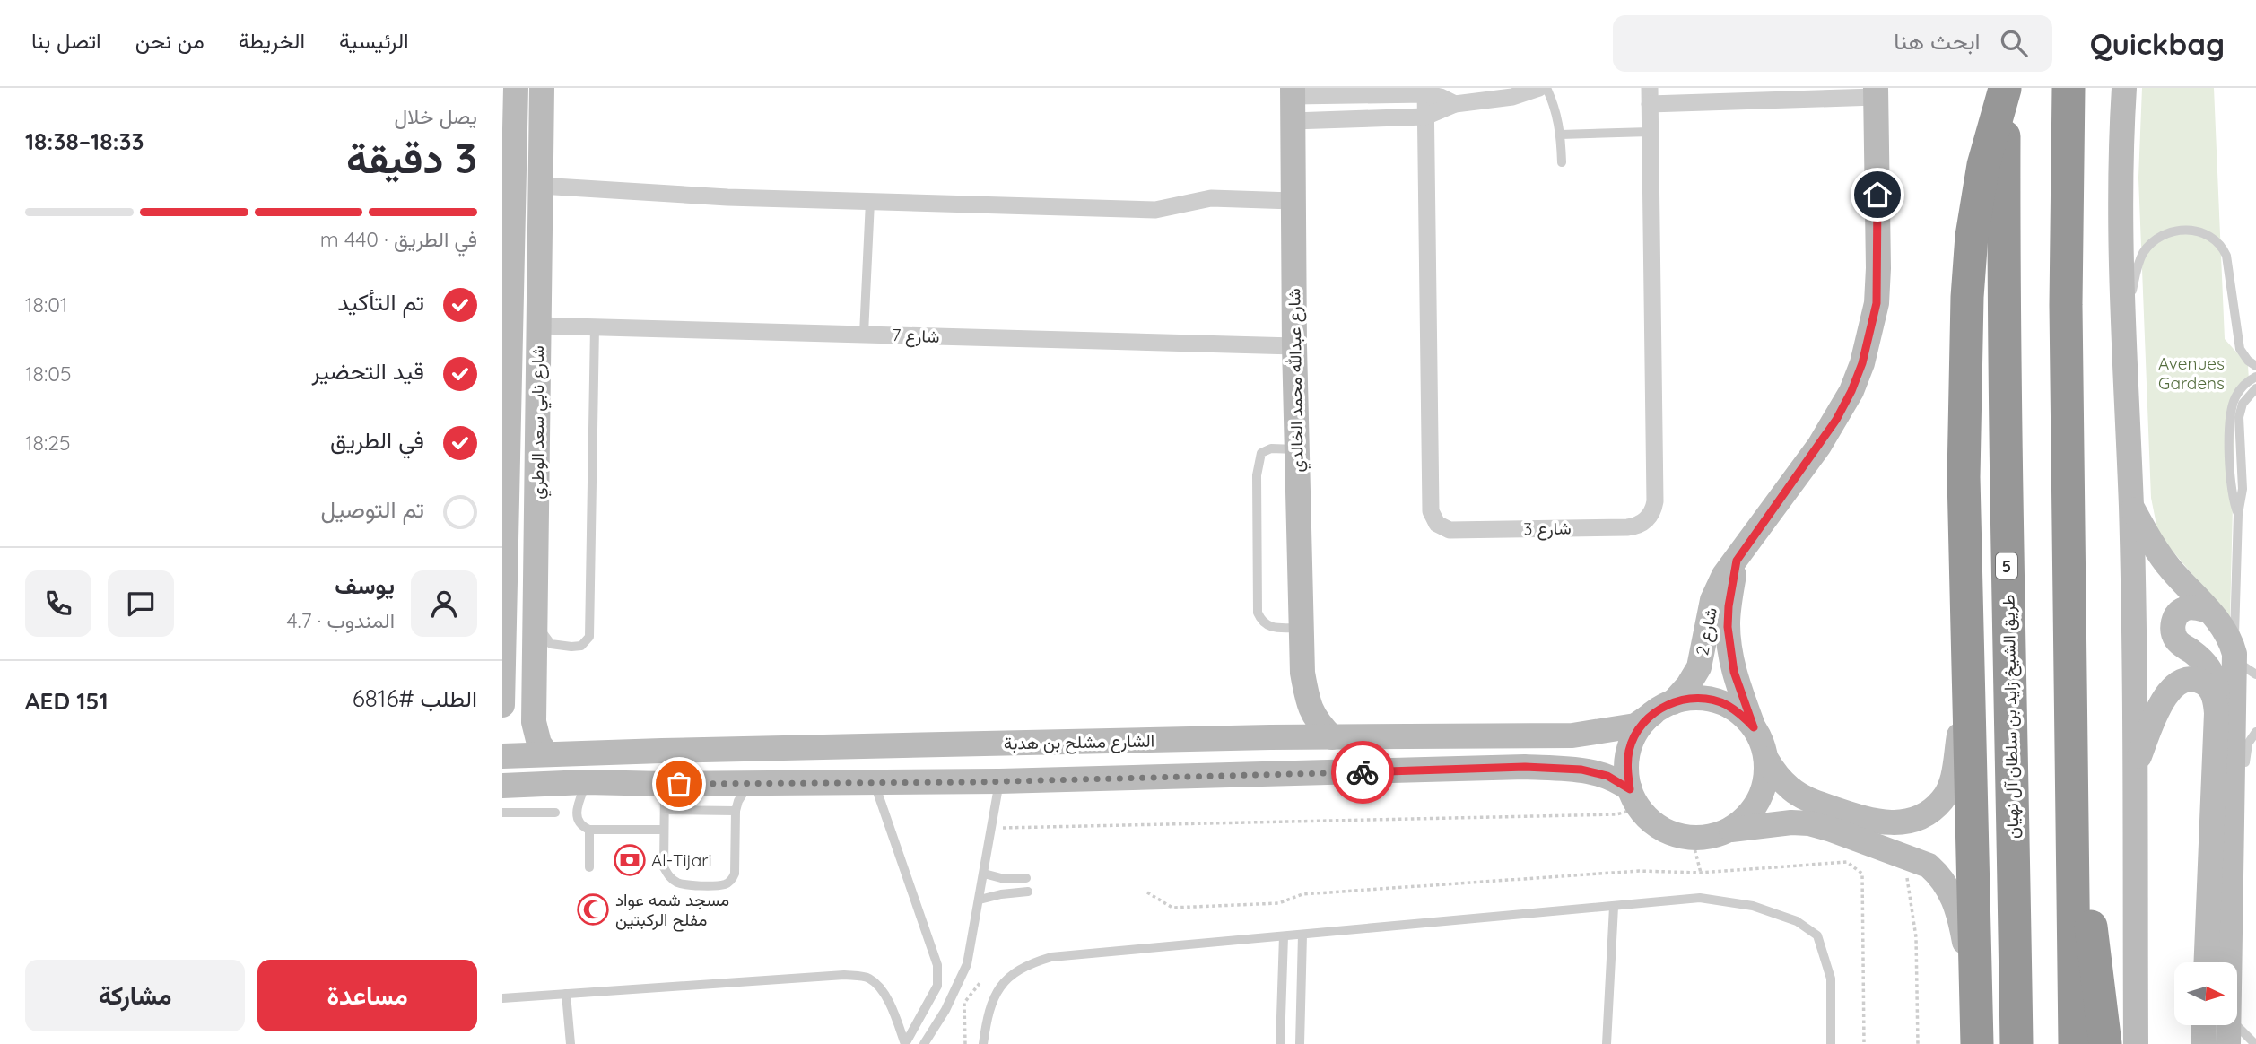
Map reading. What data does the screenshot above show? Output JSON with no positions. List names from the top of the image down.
{
  "streets": {
    "highway": ["5", "طريق الشيخ زايد بن سلطان آل نهيان"],
    "street": [
      "شارع 7",
      "شارع عبدالله محمد الخالدي",
      "شارع نابي سعد الوطري",
      "شارع 3",
      "شارع 2",
      "الشارع مشلح بن هدبة"
    ]
  },
  "crossings": [
    ["شارع 7", "شارع عبدالله محمد الخالدي"],
    ["شارع 7", "شارع نابي سعد الوطري"],
    ["شارع عبدالله محمد الخالدي", "الشارع مشلح بن هدبة"],
    ["شارع نابي سعد الوطري", "الشارع مشلح بن هدبة"],
    ["شارع 3", "شارع 2"],
    ["شارع 2", "الشارع مشلح بن هدبة"]
  ],
  "parks": ["Avenues Gardens"],
  "places": {
    "bank": ["Al-Tijari"],
    "mosque": ["مسجد شمه عواد مفلح الركبتين"]
  },
  "north": "right",
  "page": {
    "header": "Quickbag",
    "search": "ابحث هنا",
    "nav": [
      "الرئيسية",
      "الخريطة",
      "من نحن",
      "اتصل بنا"
    ],
    "heading": ["3 دقيقة", "يصل خلال", "18:33–18:38"],
    "panel": [
      "يوسف",
      "المندوب · 4.7",
      "الطلب #6816",
      "AED 151"
    ],
    "bar": "في الطريق · 440 m",
    "list": [
      ["تم التأكيد", "18:01"],
      ["قيد التحضير", "18:05"],
      ["في الطريق", "18:25"],
      "تم التوصيل"
    ],
    "buttons": ["مساعدة", "مشاركة"]
  }
}
